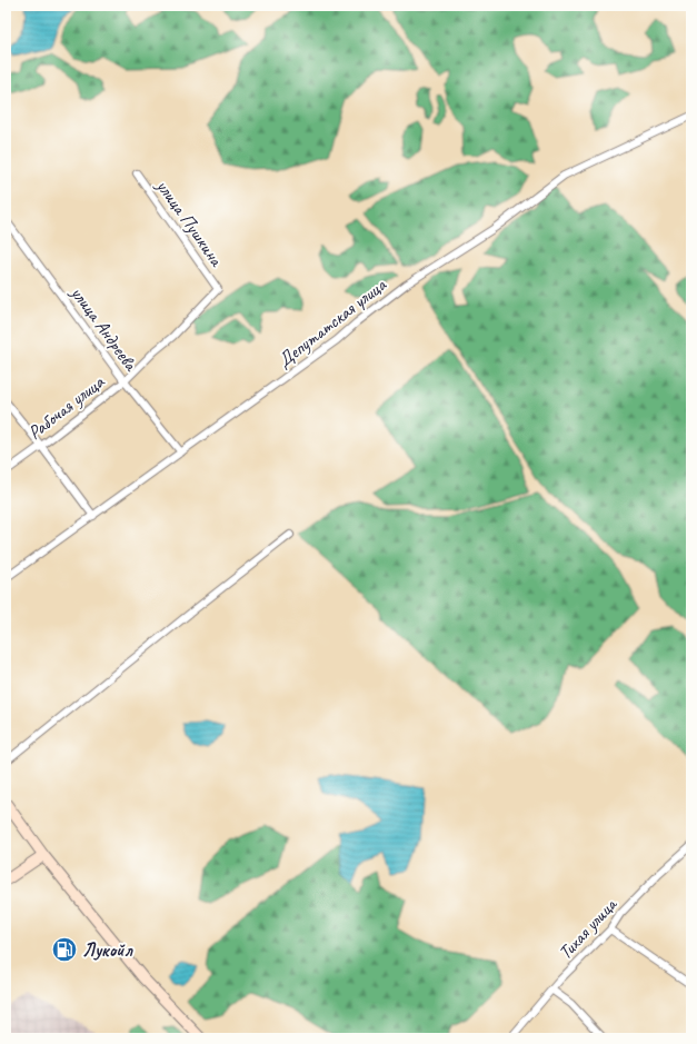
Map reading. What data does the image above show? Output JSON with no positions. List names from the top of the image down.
{
  "streets": {
    "street": [
      "улица Пушкина",
      "Депутатская улица",
      "улица Андреева",
      "Рабочая улица",
      "Тихая улица"
    ]
  },
  "crossings": [
    ["улица Пушкина", "Рабочая улица"],
    ["Депутатская улица", "улица Андреева"],
    ["улица Андреева", "Рабочая улица"]
  ],
  "places": {
    "fuel station": ["Лукойл"]
  }
}
